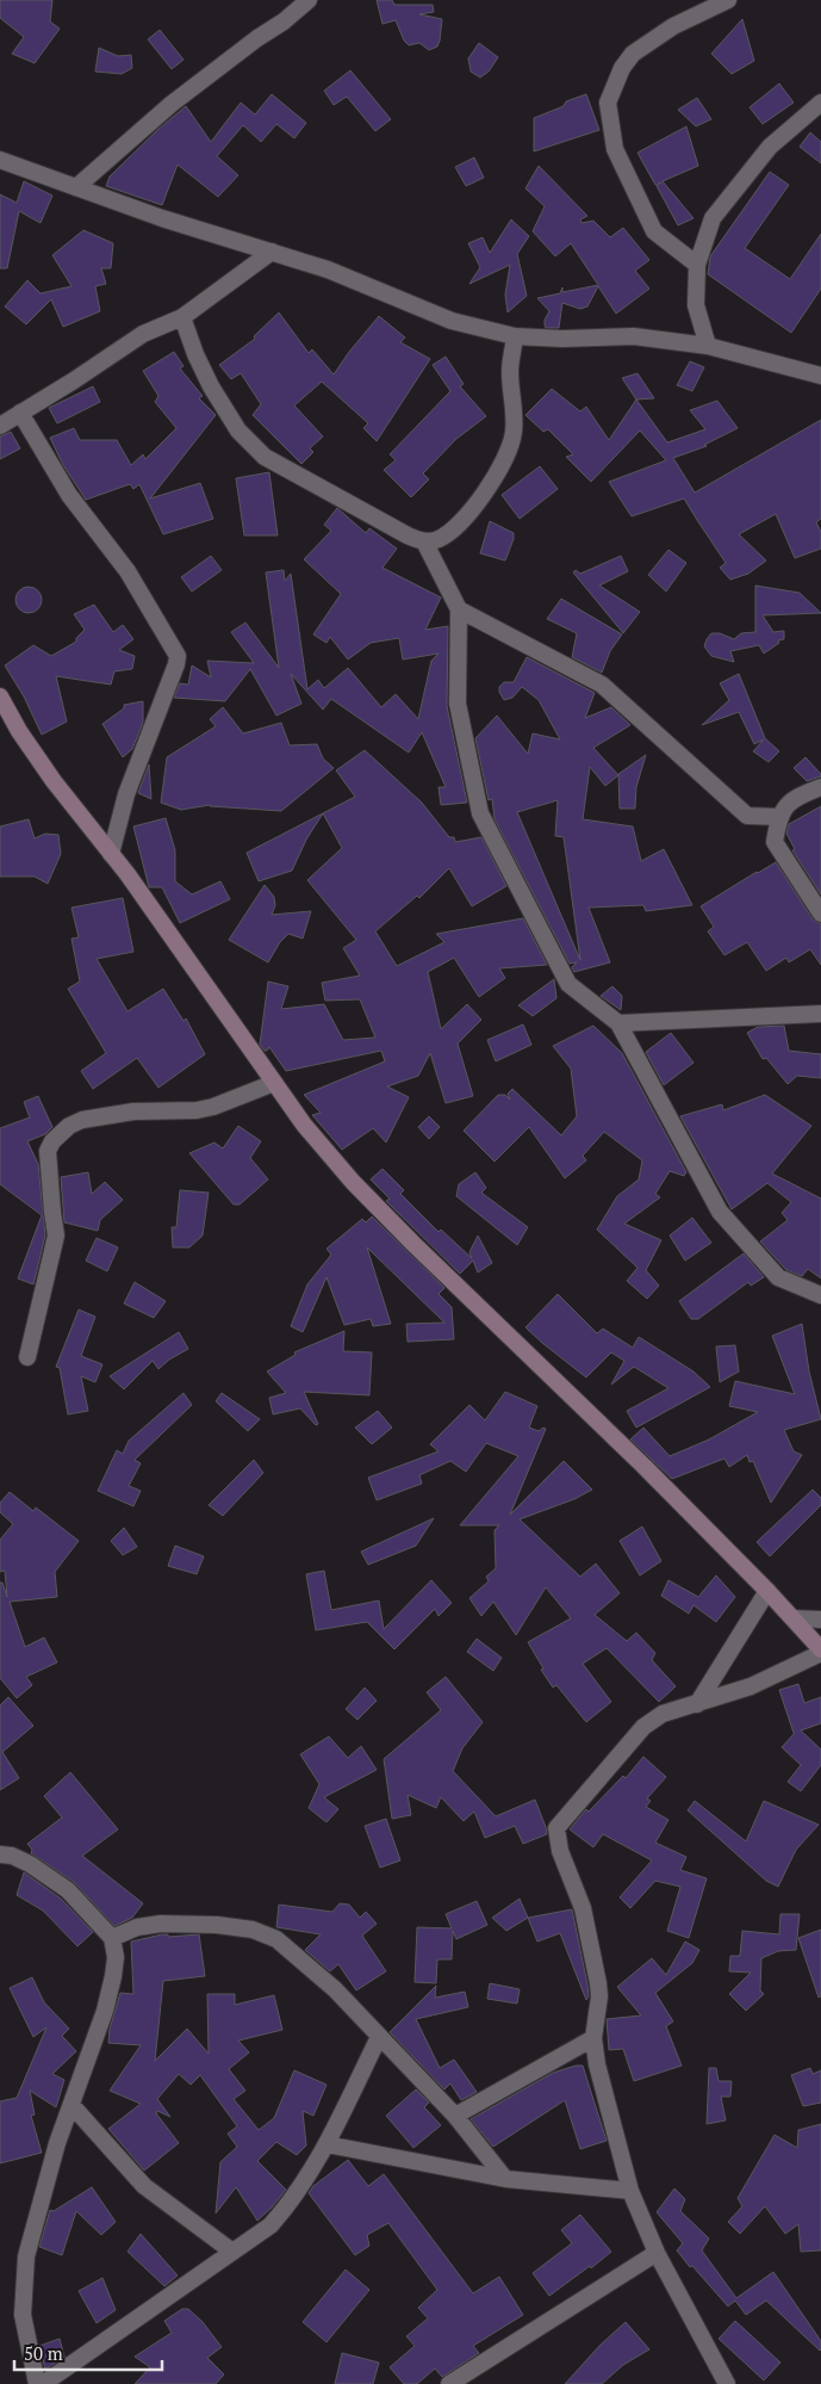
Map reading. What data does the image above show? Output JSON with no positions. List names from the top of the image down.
{
  "scale_bar": "50 m"
}
